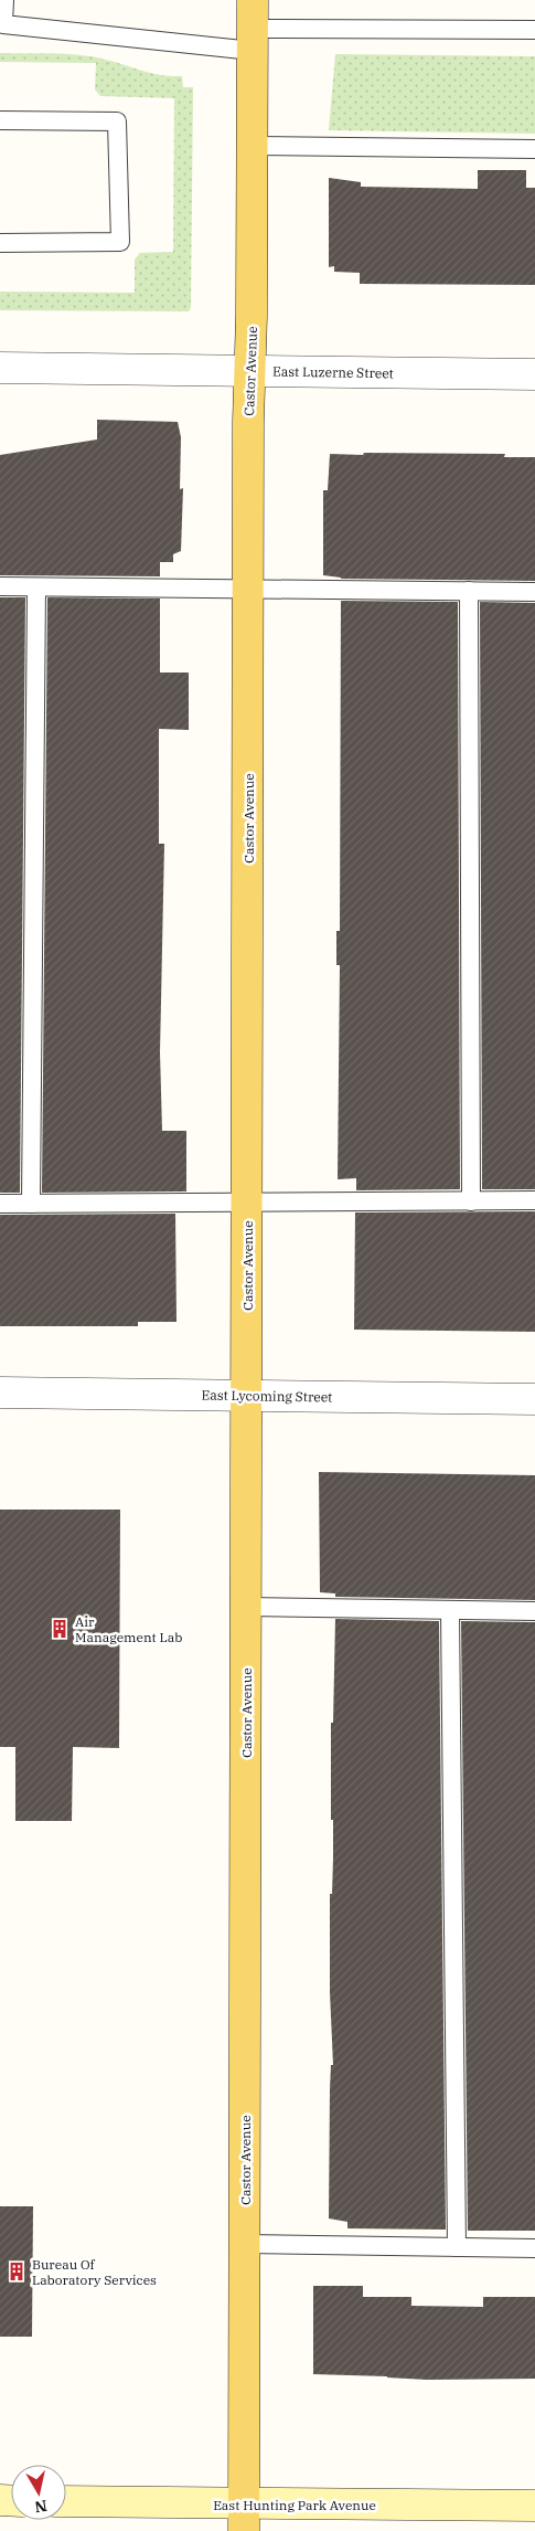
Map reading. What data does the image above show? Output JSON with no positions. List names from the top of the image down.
{
  "streets": {
    "main road": ["Castor Avenue", "East Hunting Park Avenue"],
    "street": ["East Luzerne Street", "East Lycoming Street"]
  },
  "crossings": [
    ["Castor Avenue", "East Luzerne Street"],
    ["Castor Avenue", "East Lycoming Street"],
    ["Castor Avenue", "East Hunting Park Avenue"]
  ],
  "places": {
    "building": ["Air Management Lab", "Bureau Of Laboratory Services"]
  },
  "north": "bottom"
}
